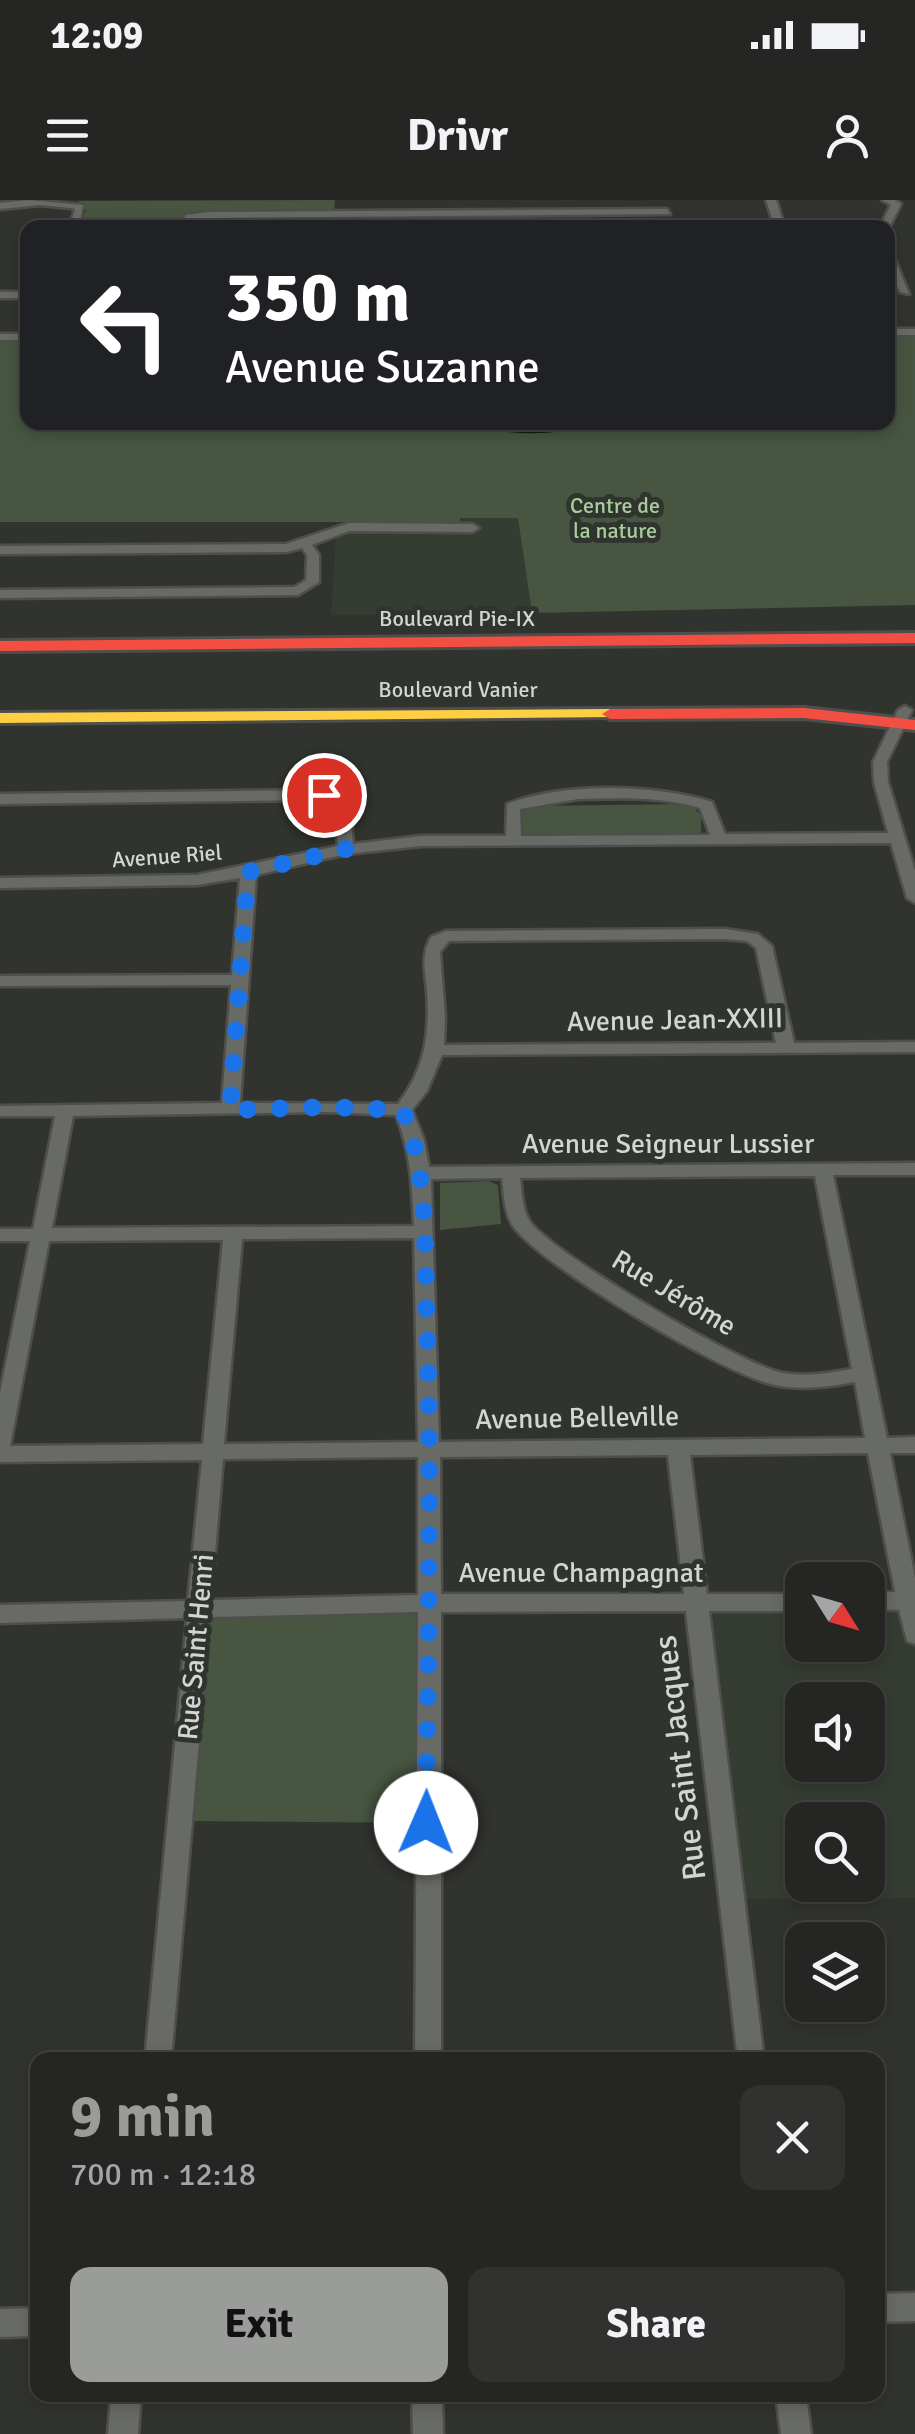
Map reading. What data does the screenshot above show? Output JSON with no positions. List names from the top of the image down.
{
  "streets": {
    "main road": ["Boulevard Pie-IX", "Boulevard Vanier"],
    "street": [
      "Avenue Riel",
      "Avenue Jean-XXIII",
      "Avenue Seigneur Lussier",
      "Rue Jérôme",
      "Avenue Belleville",
      "Avenue Champagnat",
      "Rue Saint Henri",
      "Rue Saint Jacques"
    ]
  },
  "crossings": [
    ["Avenue Seigneur Lussier", "Rue Jérôme"],
    ["Avenue Belleville", "Rue Saint Henri"],
    ["Avenue Belleville", "Rue Saint Jacques"],
    ["Avenue Champagnat", "Rue Saint Henri"],
    ["Avenue Champagnat", "Rue Saint Jacques"]
  ],
  "parks": ["Centre de la nature"],
  "north": "bottom right",
  "page": {
    "status": "12:09",
    "header": "Drivr",
    "turn": ["350 m", "Avenue Suzanne"],
    "heading": ["9 min", "700 m · 12:18"],
    "buttons": ["Exit", "Share"]
  }
}
